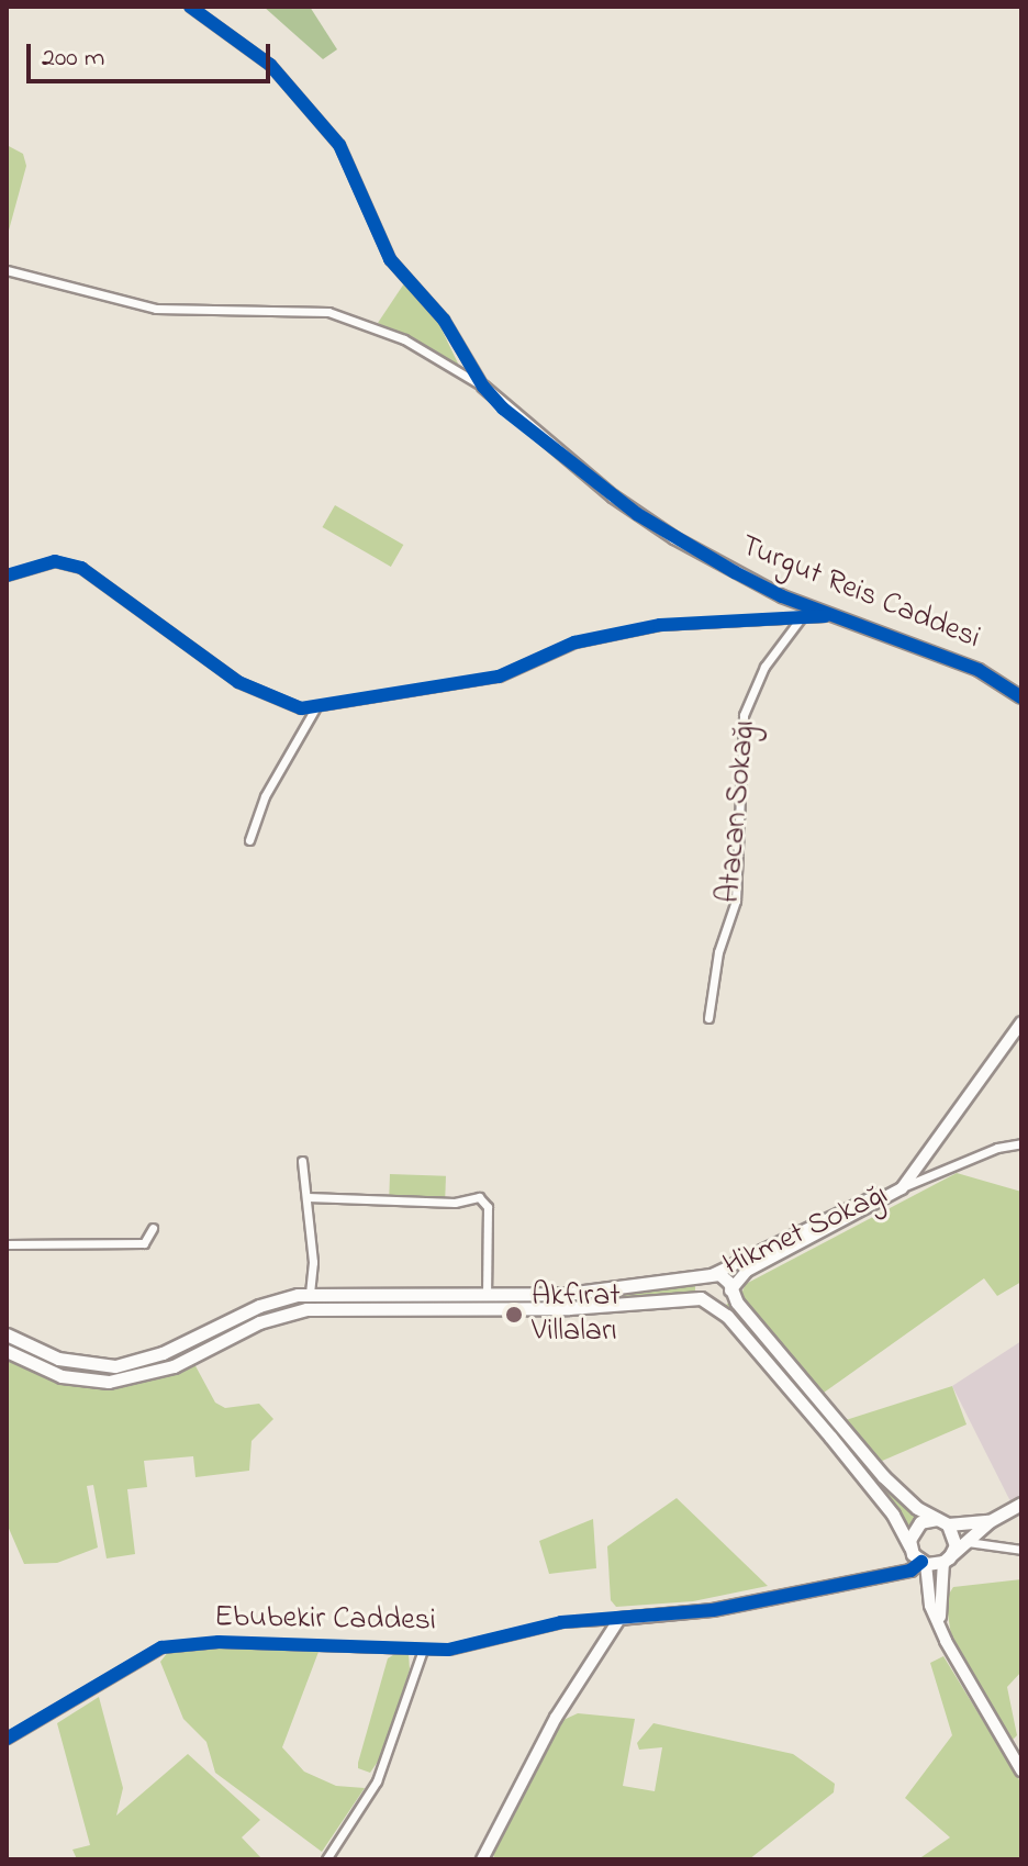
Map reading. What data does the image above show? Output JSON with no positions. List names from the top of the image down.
{
  "streets": {
    "street": [
      "Turgut Reis Caddesi",
      "Atacan Sokağı",
      "Hikmet Sokağı",
      "Ebubekir Caddesi"
    ]
  },
  "places": ["Akfırat Villaları"],
  "scale_bar": "200 m"
}
